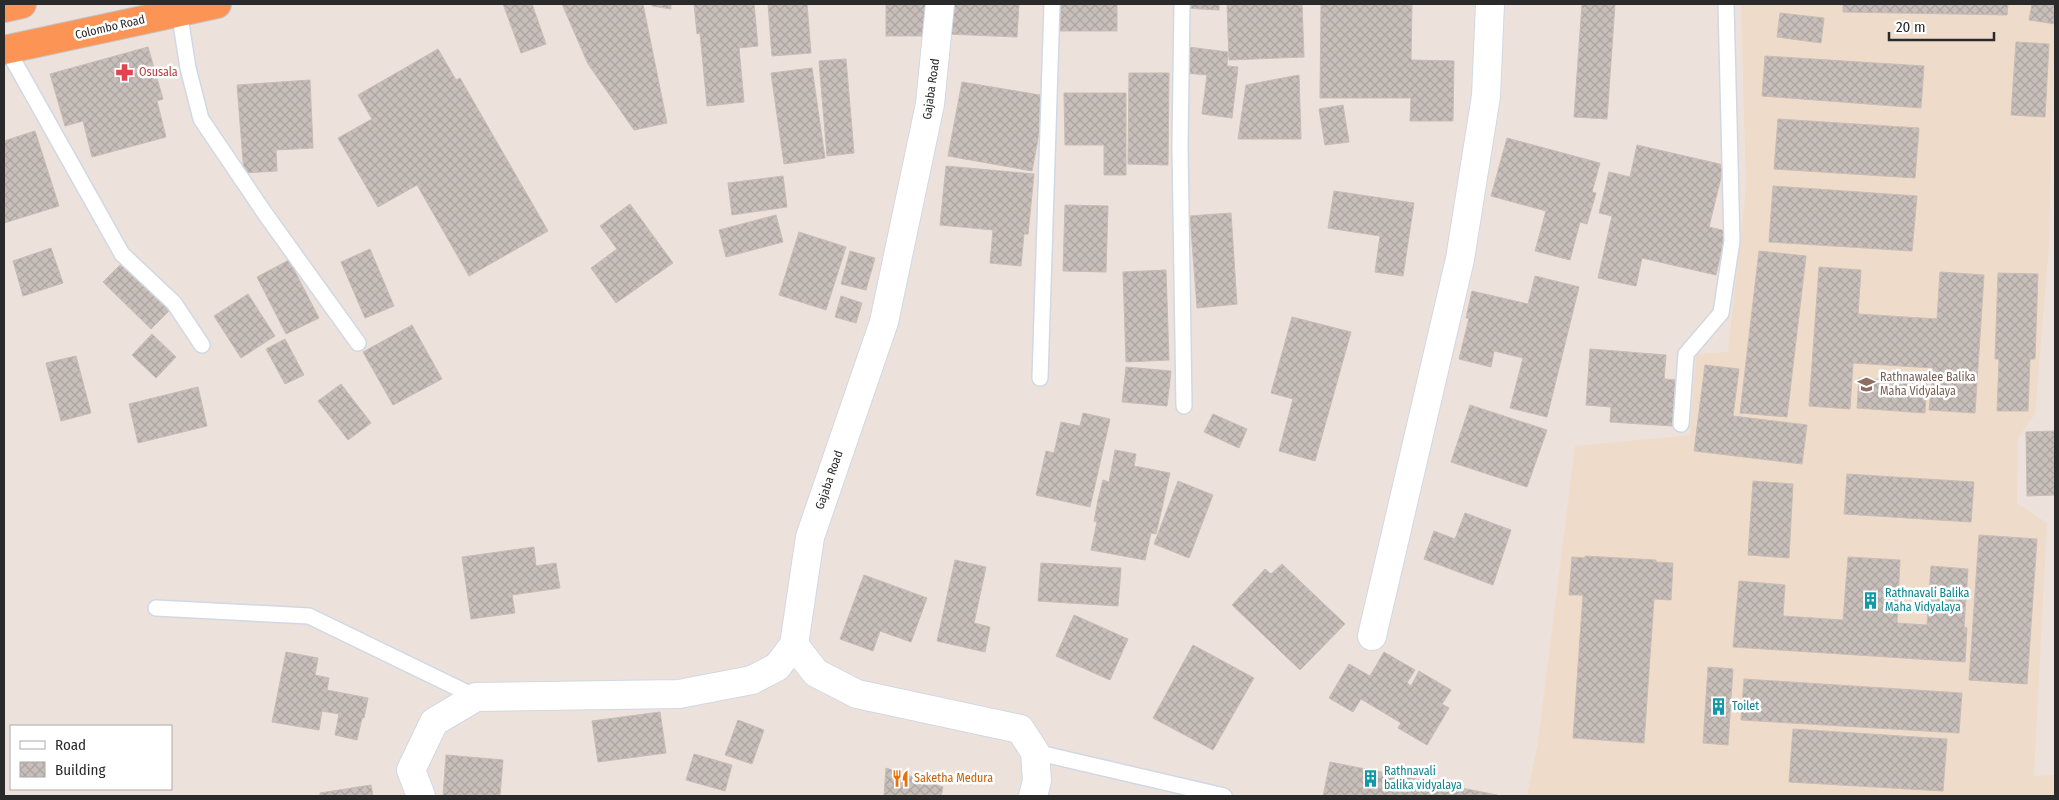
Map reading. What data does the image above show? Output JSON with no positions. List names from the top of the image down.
{
  "streets": {
    "highway": ["Colombo Road"],
    "street": ["Gajaba Road"]
  },
  "places": {
    "pharmacy": ["Osusala"],
    "school or university": ["Rathnawalee Balika Maha Vidyalaya"],
    "building": ["Rathnavali Balika Maha Vidyalaya", "Toilet", "Rathnavali balika vidyalaya"],
    "restaurant": ["Saketha Medura"]
  },
  "legend": ["Road", "Building"],
  "scale_bar": "20 m"
}
